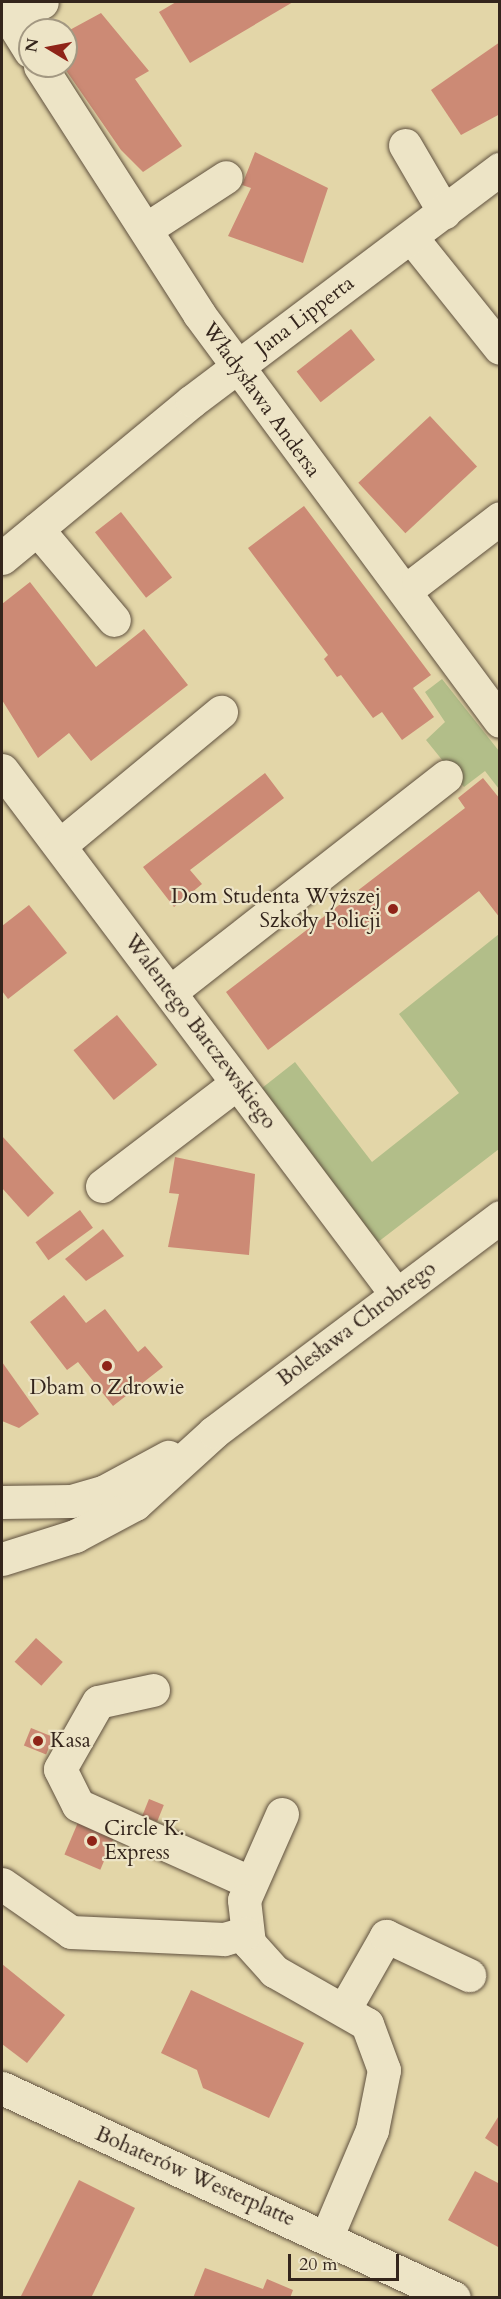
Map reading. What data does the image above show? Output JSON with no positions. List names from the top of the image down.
{
  "streets": {
    "street": [
      "Jana Lipperta",
      "Władysława Andersa",
      "Walentego Barczewskiego",
      "Bolesława Chrobrego",
      "Bohaterów Westerplatte"
    ]
  },
  "crossings": [
    ["Jana Lipperta", "Władysława Andersa"],
    ["Walentego Barczewskiego", "Bolesława Chrobrego"]
  ],
  "places": [
    "Dom Studenta Wyższej Szkoły Policji",
    "Dbam o Zdrowie",
    "Kasa",
    "Circle K. Express"
  ],
  "scale_bar": "20 m",
  "north": "left"
}
